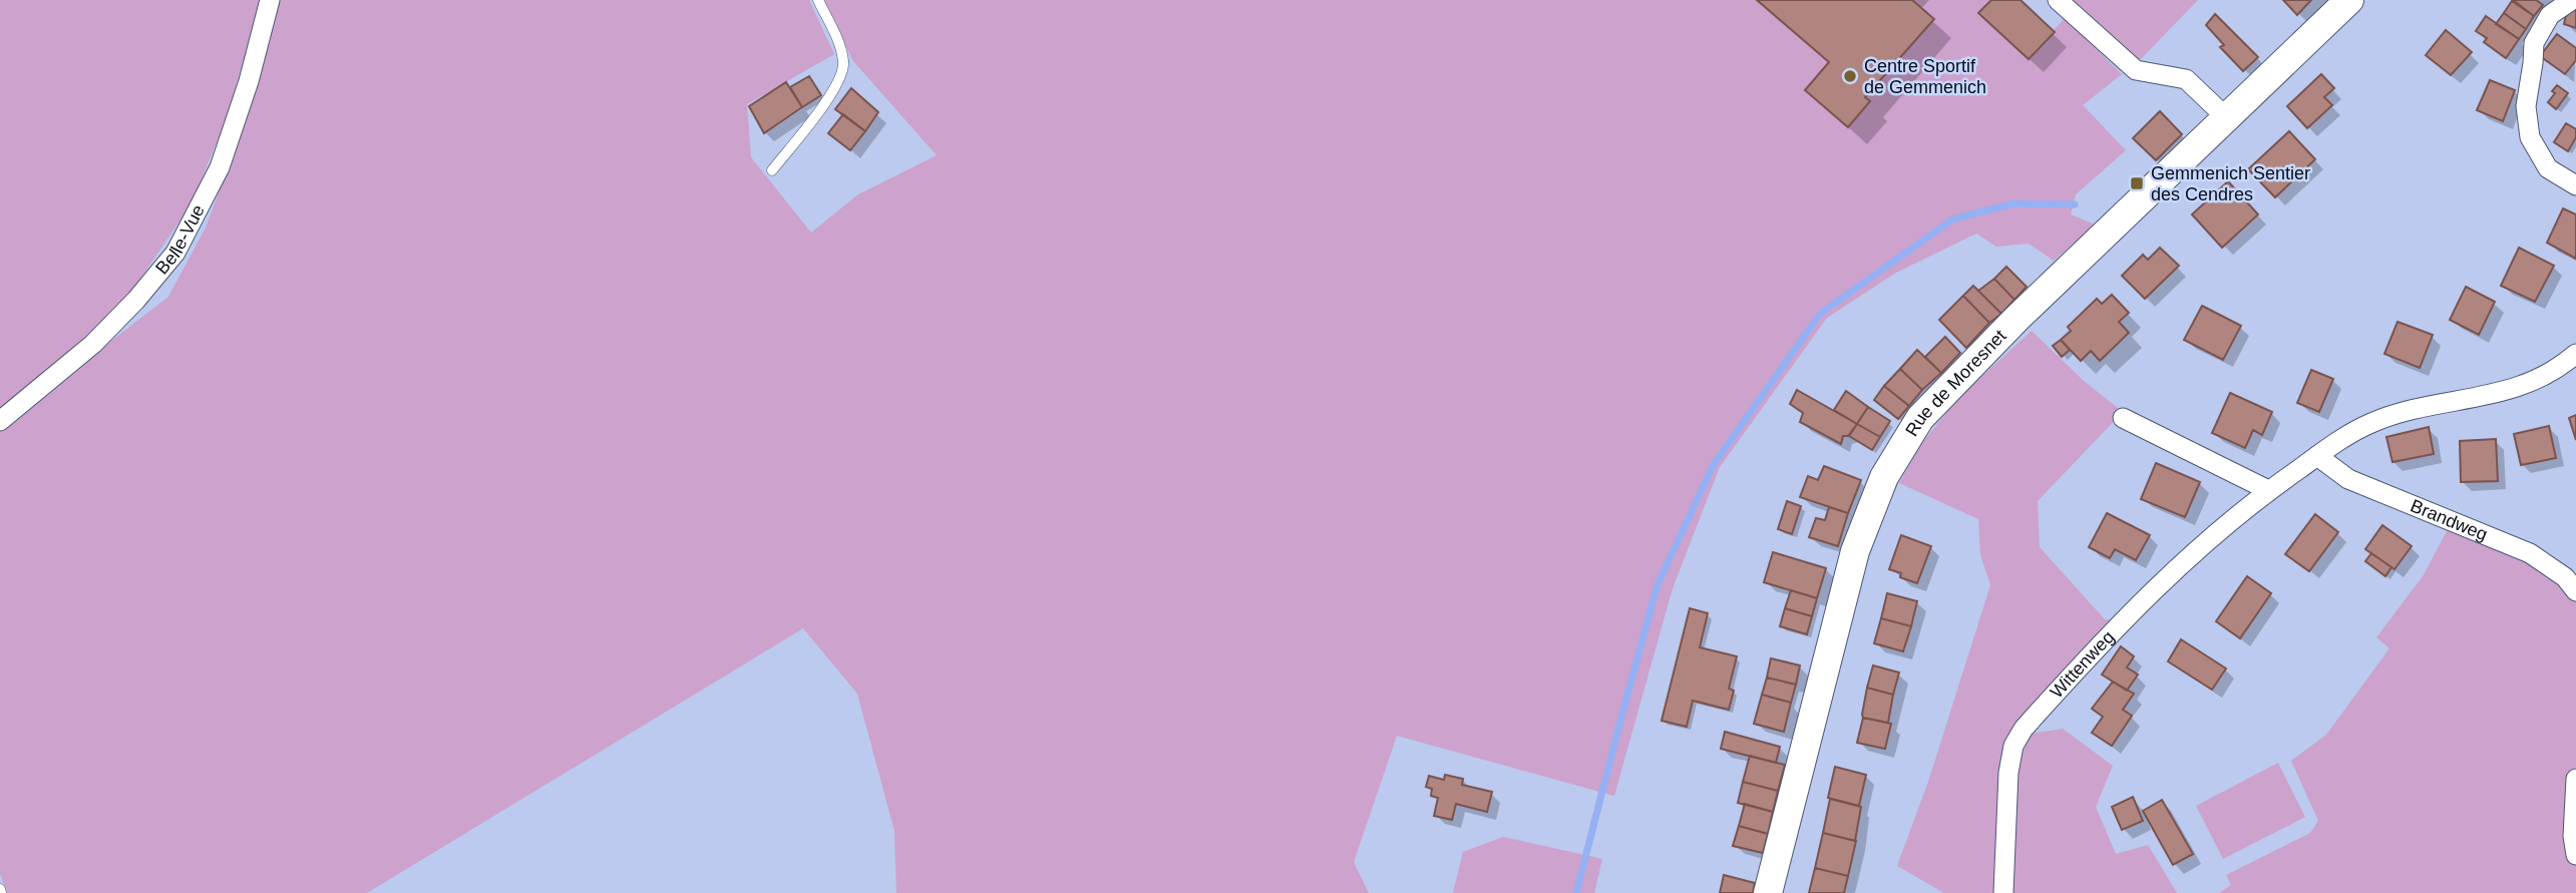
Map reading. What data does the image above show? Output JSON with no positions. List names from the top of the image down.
{
  "streets": {
    "street": [
      "Belle-Vue",
      "Rue de Moresnet",
      "Brandweg",
      "Wittenweg"
    ]
  },
  "crossings": [
    ["Brandweg", "Wittenweg"]
  ],
  "places": {
    "other": ["Centre Sportif de Gemmenich"],
    "transit": ["Gemmenich Sentier des Cendres"]
  }
}
